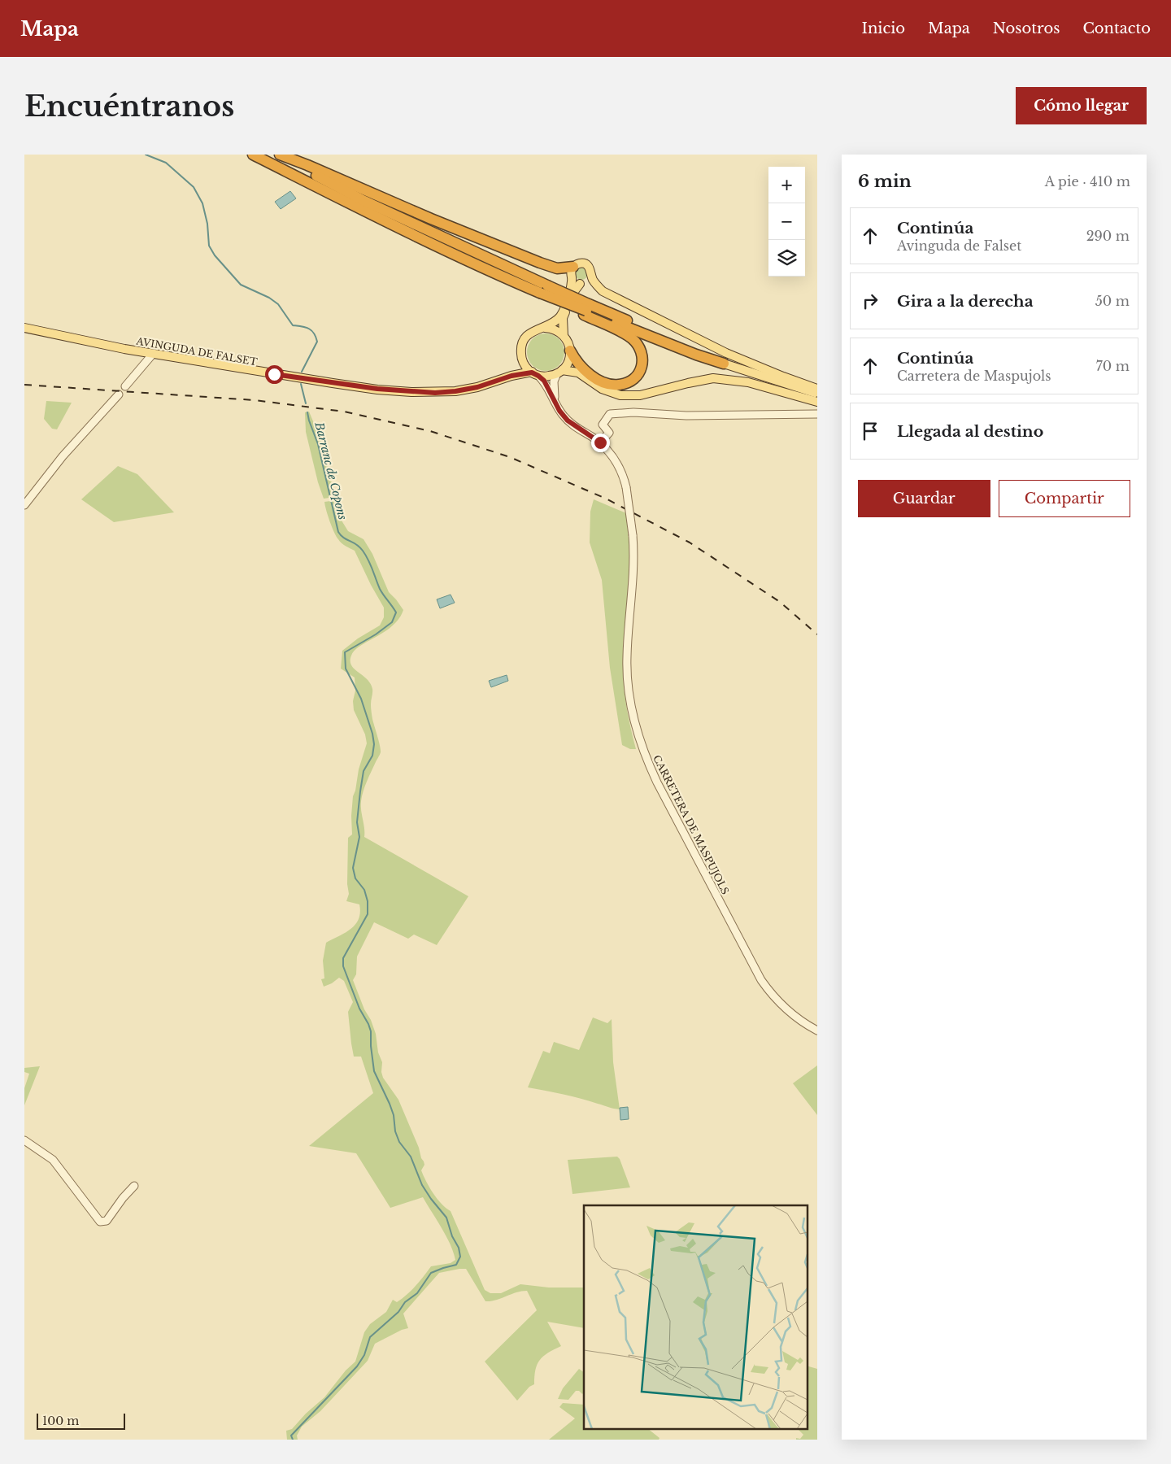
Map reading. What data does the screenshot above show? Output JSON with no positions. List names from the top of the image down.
{
  "streets": {
    "main road": ["AVINGUDA DE FALSET"],
    "street": ["CARRETERA DE MASPUJOLS"]
  },
  "crossings": [
    ["AVINGUDA DE FALSET", "CARRETERA DE MASPUJOLS"]
  ],
  "water": ["Barranc de Copons"],
  "scale_bar": "100 m",
  "page": {
    "header": "Mapa",
    "nav": [
      "Inicio",
      "Mapa",
      "Nosotros",
      "Contacto"
    ],
    "buttons": [
      "Cómo llegar",
      ["Guardar", "Compartir"]
    ],
    "title": "Encuéntranos",
    "heading": ["6 min", "A pie · 410 m"],
    "map_buttons": ["+", "−"],
    "list": [
      ["Continúa", "Avinguda de Falset", "290 m"],
      ["Gira a la derecha", "50 m"],
      ["Continúa", "Carretera de Maspujols", "70 m"],
      "Llegada al destino"
    ],
    "scale": "100 m"
  }
}
